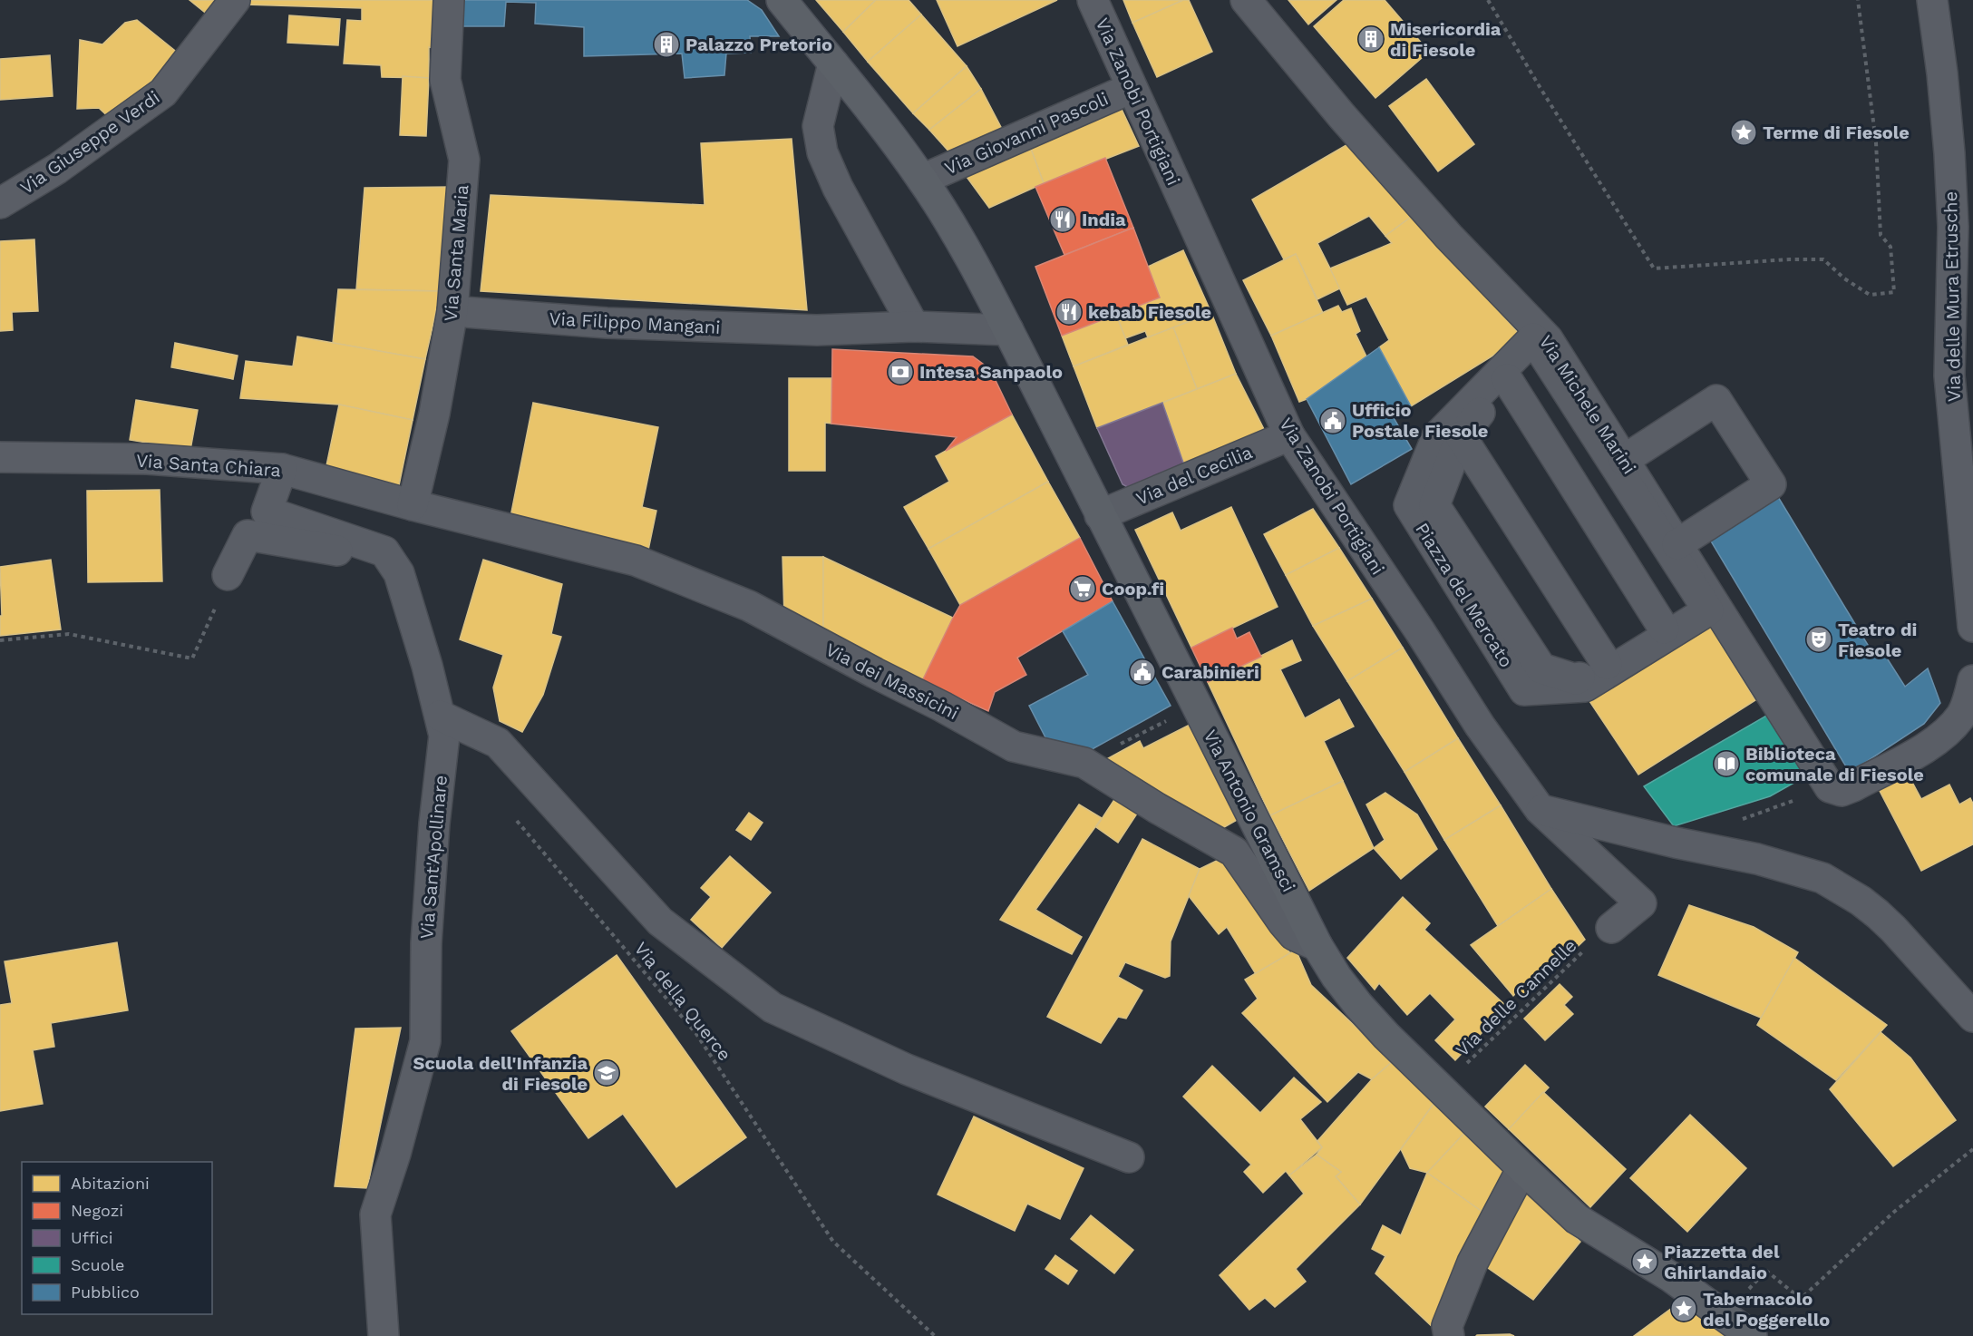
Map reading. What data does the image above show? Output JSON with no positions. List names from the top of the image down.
{
  "streets": {
    "main road": ["Via Antonio Gramsci"],
    "street": [
      "Via Zanobi Portigiani",
      "Via Giovanni Pascoli",
      "Via Giuseppe Verdi",
      "Via Santa Maria",
      "Via delle Mura Etrusche",
      "Via Filippo Mangani",
      "Via Michele Marini",
      "Via Santa Chiara",
      "Via del Cecilia",
      "Piazza del Mercato",
      "Via dei Massicini",
      "Via Sant'Apollinare"
    ],
    "path": ["Via delle Cannelle", "Via della Querce"]
  },
  "crossings": [
    ["Via Zanobi Portigiani", "Via Giovanni Pascoli"],
    ["Via Zanobi Portigiani", "Via del Cecilia"],
    ["Via Zanobi Portigiani", "Via delle Cannelle"],
    ["Via Giovanni Pascoli", "Via Antonio Gramsci"],
    ["Via Santa Maria", "Via Filippo Mangani"],
    ["Via Santa Maria", "Via Santa Chiara"],
    ["Via Santa Maria", "Via dei Massicini"],
    ["Via Filippo Mangani", "Via Antonio Gramsci"],
    ["Via Michele Marini", "Piazza del Mercato"],
    ["Via Santa Chiara", "Via dei Massicini"],
    ["Via del Cecilia", "Via Antonio Gramsci"],
    ["Via dei Massicini", "Via Antonio Gramsci"],
    ["Via Antonio Gramsci", "Via delle Cannelle"]
  ],
  "places": {
    "building": ["Misericordia di Fiesole", "Palazzo Pretorio"],
    "place": ["Terme di Fiesole", "Piazzetta del Ghirlandaio", "Tabernacolo del Poggerello"],
    "restaurant": ["India", "kebab Fiesole"],
    "bank": ["Intesa Sanpaolo"],
    "public building": ["Ufficio Postale Fiesole", "Carabinieri"],
    "supermarket": ["Coop.fi"],
    "theatre": ["Teatro di Fiesole"],
    "library": ["Biblioteca comunale di Fiesole"],
    "school or university": ["Scuola dell'Infanzia di Fiesole"]
  },
  "legend": [
    "Abitazioni",
    "Negozi",
    "Uffici",
    "Scuole",
    "Pubblico"
  ]
}
